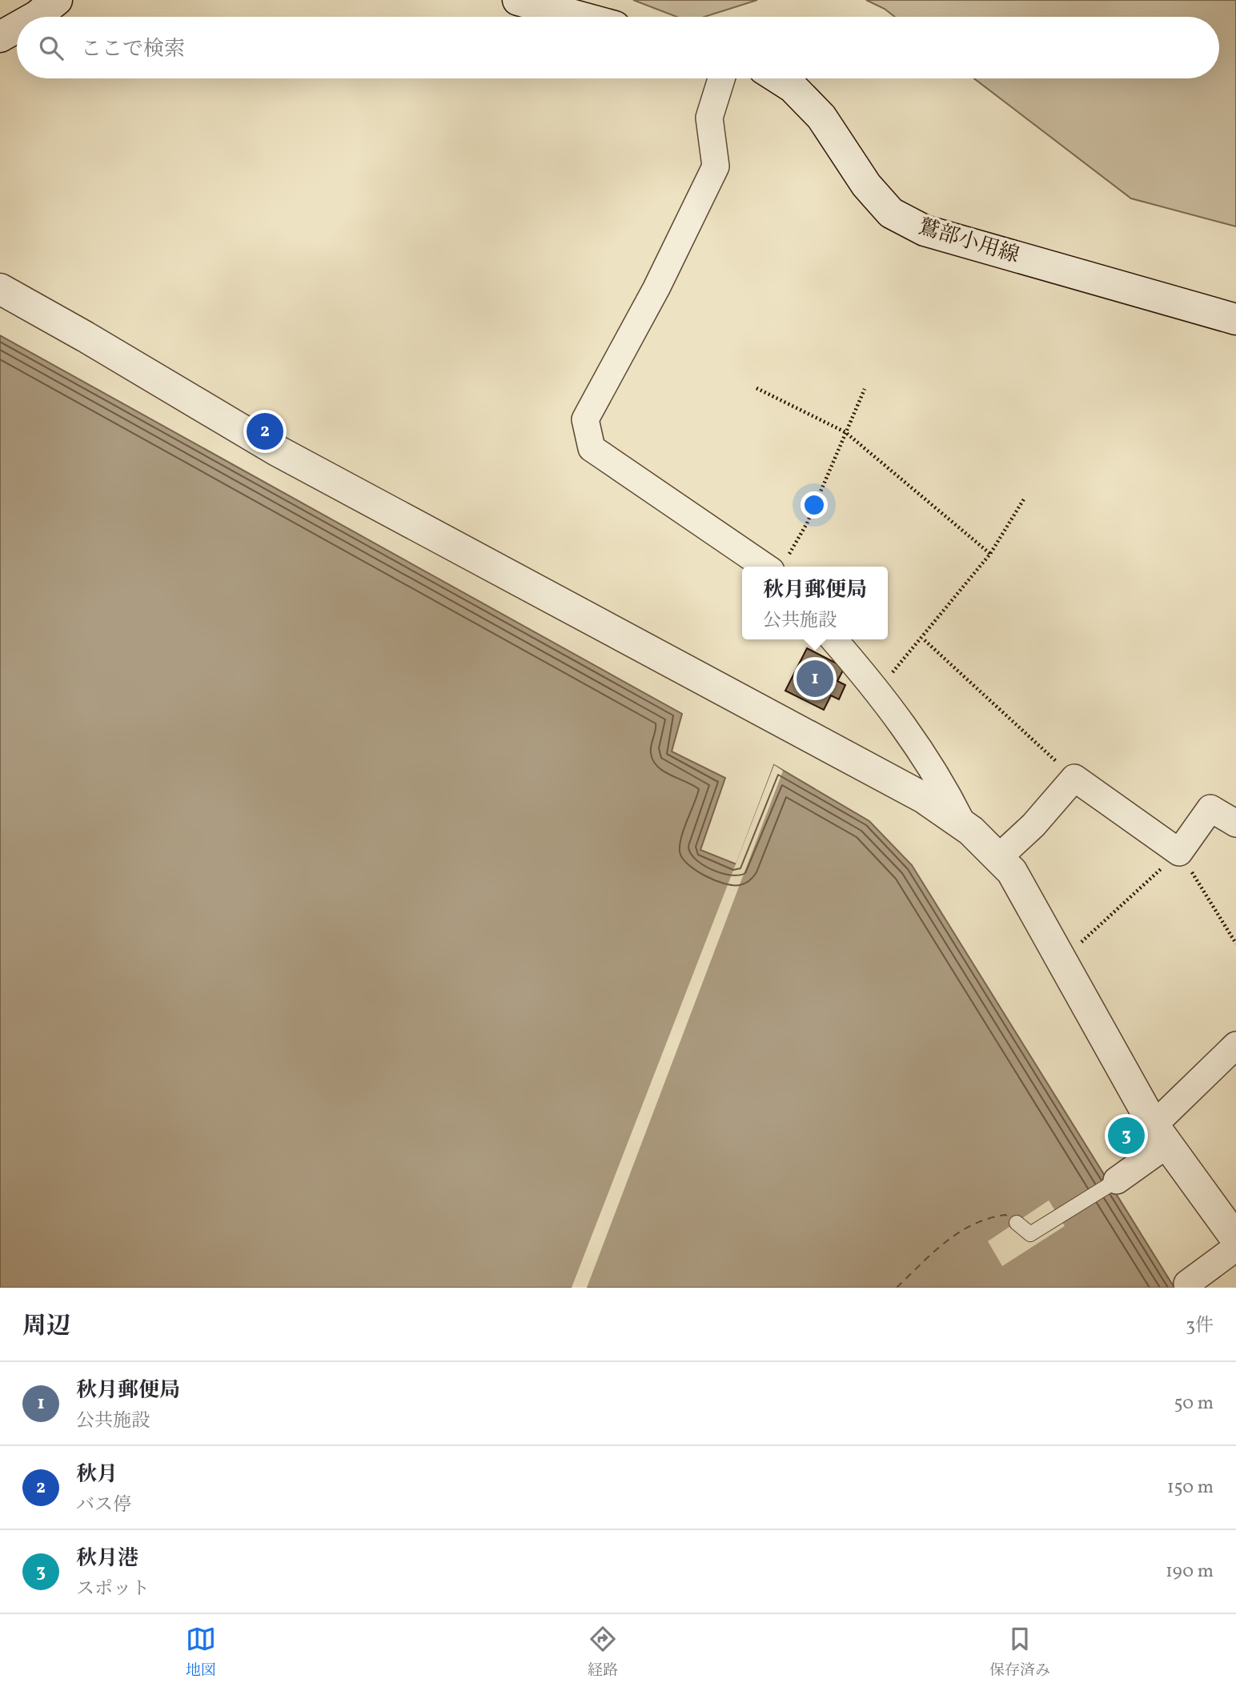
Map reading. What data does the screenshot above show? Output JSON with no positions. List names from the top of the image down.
{
  "streets": {
    "street": ["鷲部小用線"]
  },
  "page": {
    "search": "ここで検索",
    "pins": ["2", "1", "3"],
    "popup": ["秋月郵便局", "公共施設"],
    "heading": ["周辺", "3件"],
    "list": [
      {
        "mark": "1",
        "name": "秋月郵便局",
        "note": "公共施設",
        "value": "50 m"
      },
      {
        "mark": "2",
        "name": "秋月",
        "note": "バス停",
        "value": "150 m"
      },
      {
        "mark": "3",
        "name": "秋月港",
        "note": "スポット",
        "value": "190 m"
      }
    ],
    "nav": ["地図", "経路", "保存済み"]
  }
}
